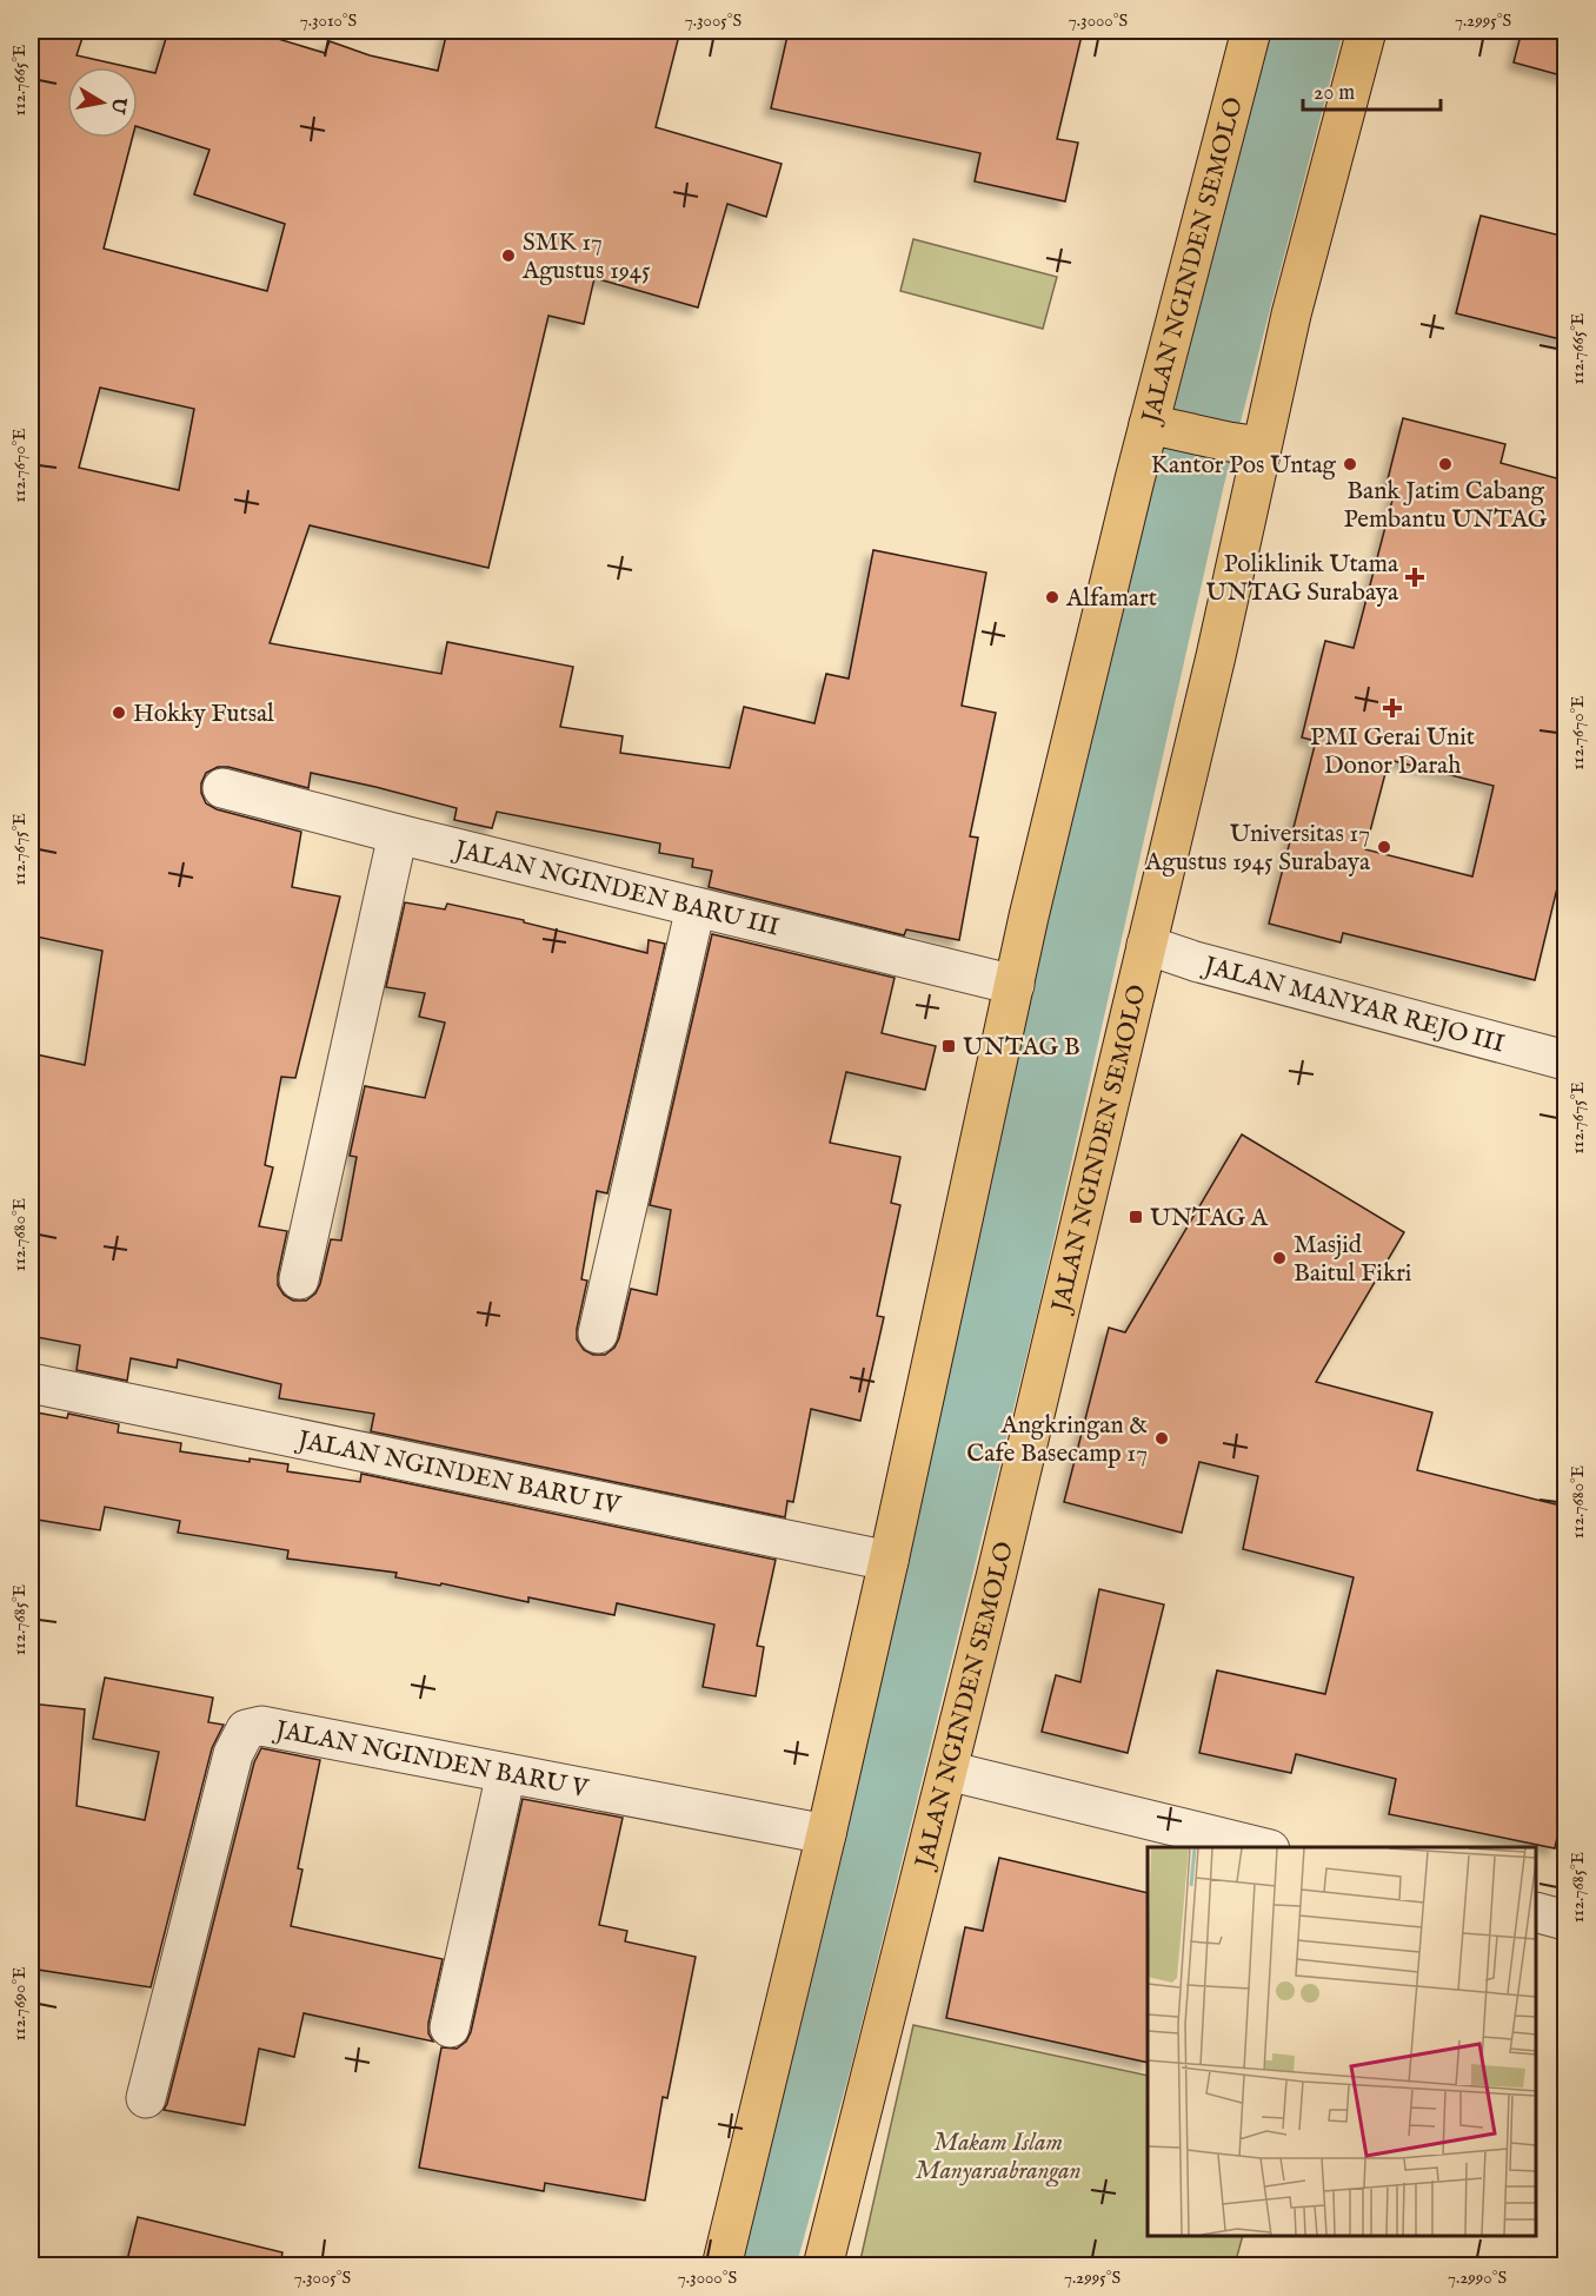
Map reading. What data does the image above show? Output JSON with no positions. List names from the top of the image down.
{
  "streets": {
    "main road": ["JALAN NGINDEN SEMOLO"],
    "street": [
      "JALAN NGINDEN BARU III",
      "JALAN MANYAR REJO III",
      "JALAN NGINDEN BARU IV",
      "JALAN NGINDEN BARU V"
    ]
  },
  "crossings": [
    ["JALAN NGINDEN SEMOLO", "JALAN NGINDEN BARU III"],
    ["JALAN NGINDEN SEMOLO", "JALAN MANYAR REJO III"],
    ["JALAN NGINDEN SEMOLO", "JALAN NGINDEN BARU IV"],
    ["JALAN NGINDEN SEMOLO", "JALAN NGINDEN BARU V"]
  ],
  "parks": ["Makam Islam Manyarsabrangan"],
  "places": {
    "other": [
      "SMK 17 Agustus 1945",
      "Kantor Pos Untag",
      "Bank Jatim Cabang Pembantu UNTAG",
      "Alfamart",
      "Hokky Futsal",
      "Universitas 17 Agustus 1945 Surabaya",
      "Masjid Baitul Fikri",
      "Angkringan & Cafe Basecamp 17"
    ],
    "health": ["Poliklinik Utama UNTAG Surabaya", "PMI Gerai Unit Donor Darah"],
    "transit": ["UNTAG B", "UNTAG A"]
  },
  "scale_bar": "20 m",
  "north": "right",
  "coordinates": [
    "7.3010°S",
    "7.3005°S",
    "7.3000°S",
    "7.2995°S",
    "112.7665°E",
    "112.7670°E",
    "112.7675°E",
    "112.7680°E",
    "112.7685°E",
    "112.7690°E",
    "7.2990°S"
  ]
}
